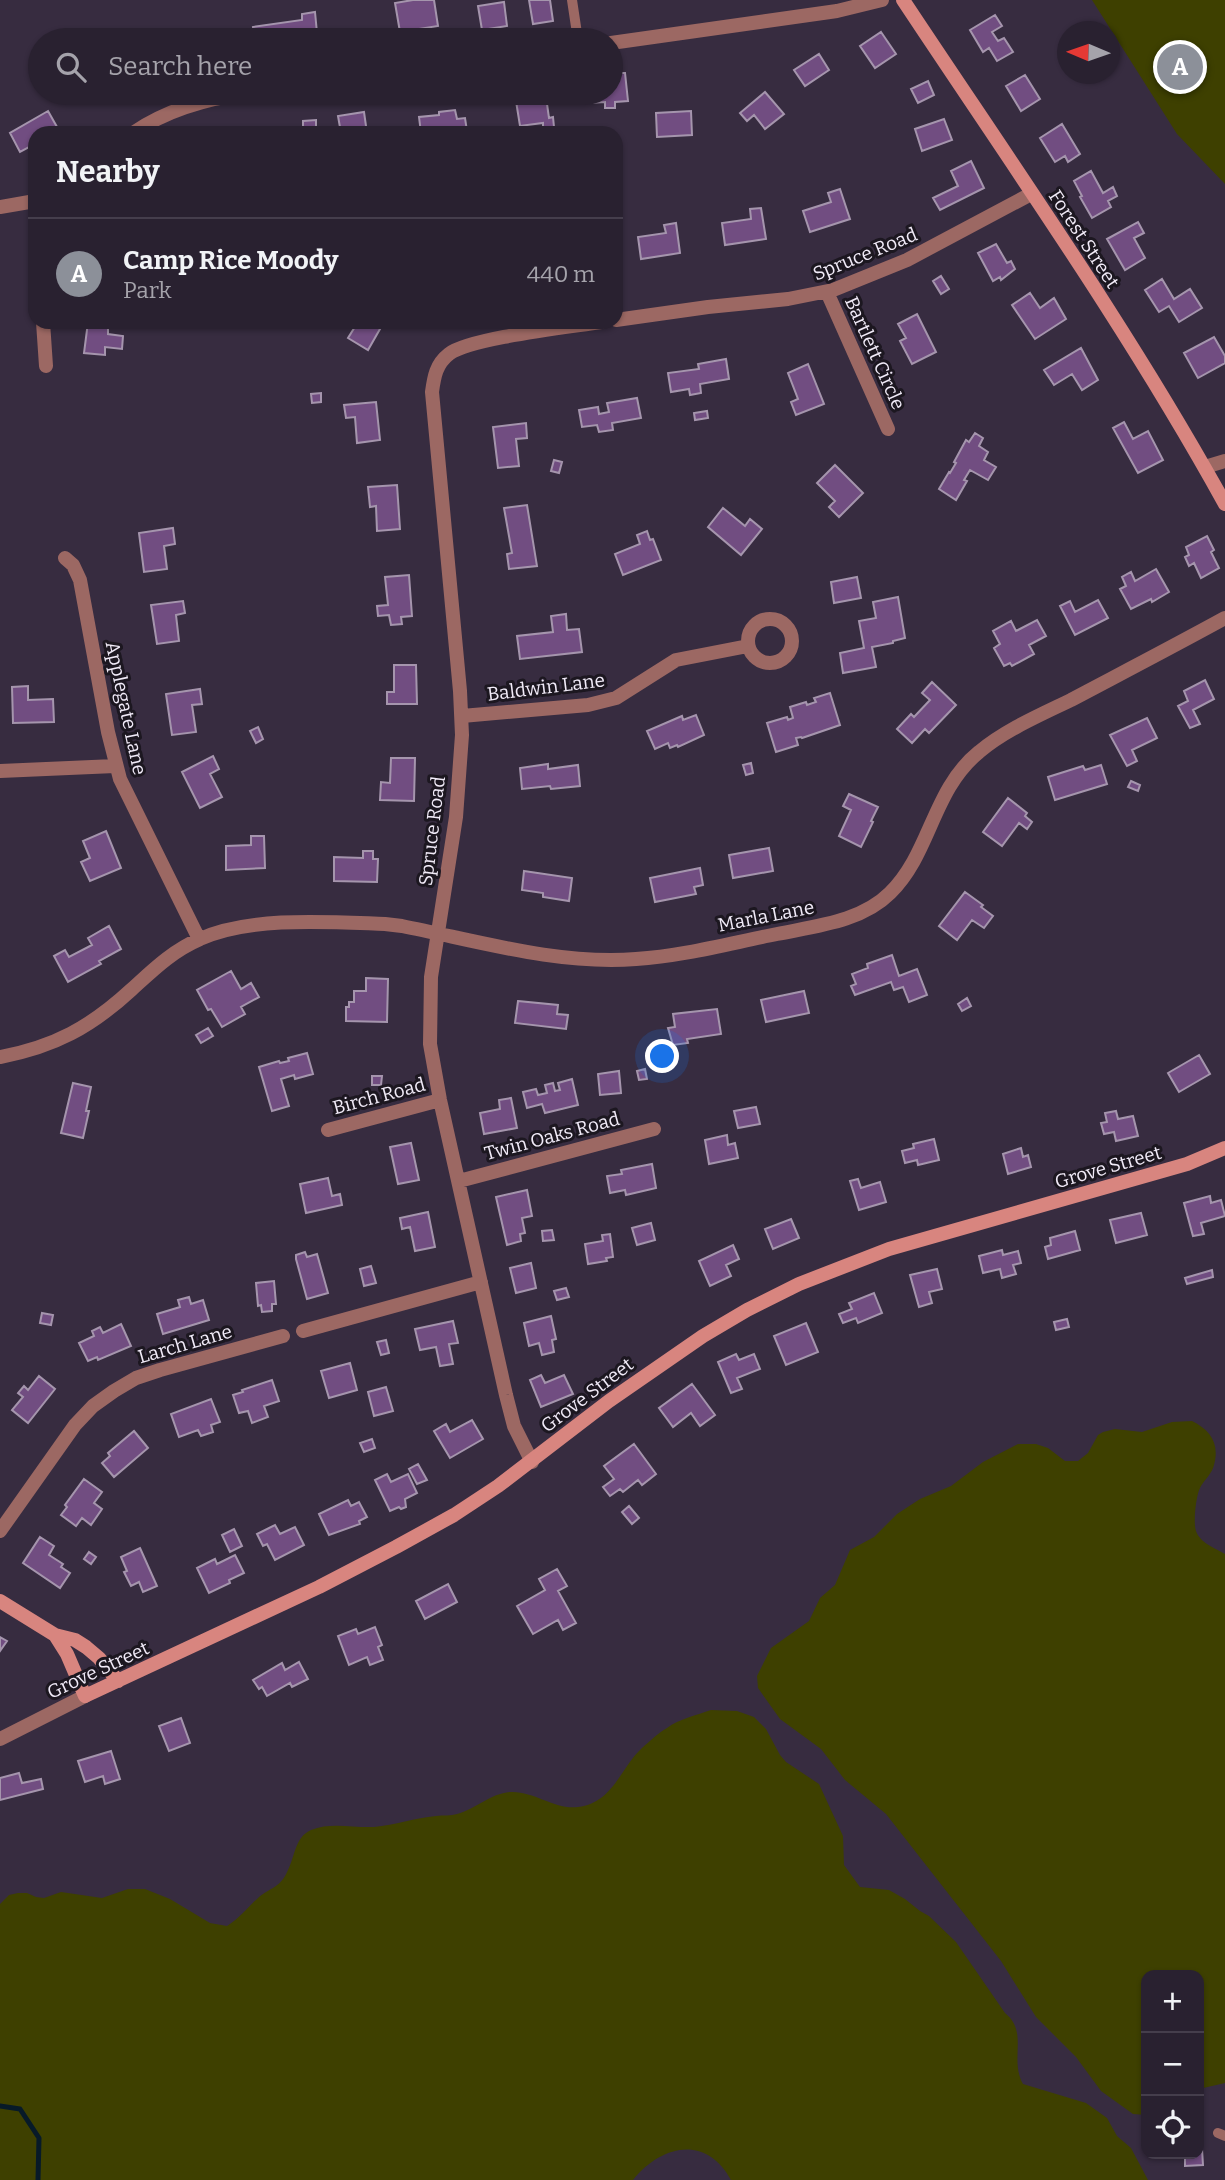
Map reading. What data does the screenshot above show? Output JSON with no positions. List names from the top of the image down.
{
  "streets": {
    "main road": ["Forest Street", "Grove Street"],
    "street": [
      "Spruce Road",
      "Bartlett Circle",
      "Baldwin Lane",
      "Applegate Lane",
      "Marla Lane",
      "Birch Road",
      "Twin Oaks Road",
      "Larch Lane"
    ]
  },
  "crossings": [
    ["Forest Street", "Spruce Road"],
    ["Spruce Road", "Bartlett Circle"],
    ["Spruce Road", "Baldwin Lane"],
    ["Spruce Road", "Marla Lane"],
    ["Spruce Road", "Birch Road"],
    ["Spruce Road", "Twin Oaks Road"],
    ["Spruce Road", "Grove Street"],
    ["Applegate Lane", "Marla Lane"]
  ],
  "north": "left",
  "page": {
    "search": "Search here",
    "pins": "A",
    "heading": "Nearby",
    "list": [
      {
        "mark": "A",
        "name": "Camp Rice Moody",
        "note": "Park",
        "value": "440 m"
      }
    ],
    "map_buttons": ["+", "−"]
  }
}
